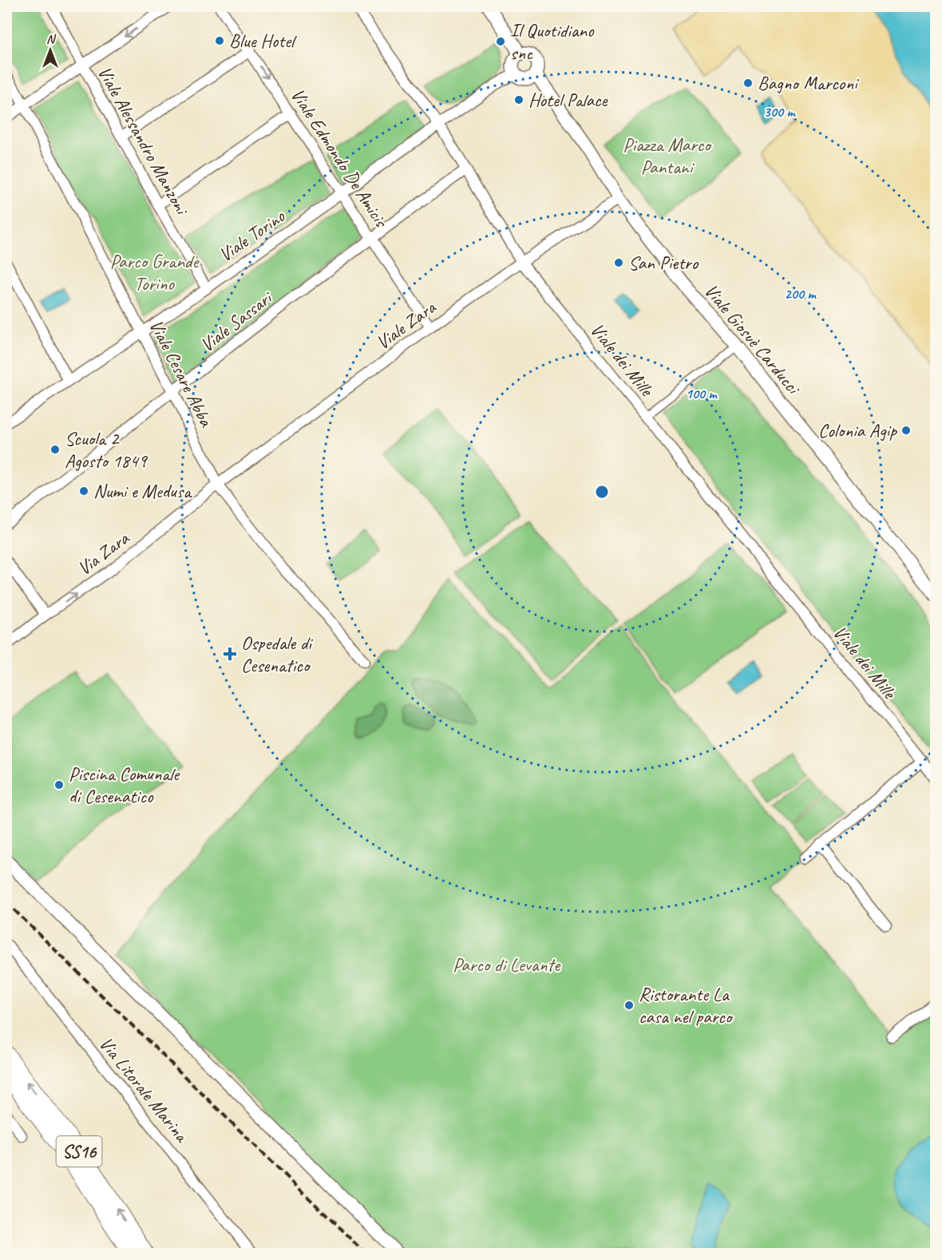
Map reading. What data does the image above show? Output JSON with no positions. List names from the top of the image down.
{
  "streets": {
    "highway": ["SS16"],
    "street": [
      "Viale Alessandro Manzoni",
      "Viale Edmondo De Amicis",
      "Viale Torino",
      "Viale Sassari",
      "Viale Zara",
      "Viale Giosuè Carducci",
      "Viale dei Mille",
      "Viale Cesare Abba",
      "Via Zara",
      "Via Litorale Marina"
    ]
  },
  "crossings": [
    ["Viale Alessandro Manzoni", "Viale Torino"],
    ["Viale Edmondo De Amicis", "Viale Torino"],
    ["Viale Edmondo De Amicis", "Viale Sassari"],
    ["Viale Edmondo De Amicis", "Viale Zara"],
    ["Viale Torino", "Viale Giosuè Carducci"],
    ["Viale Torino", "Viale dei Mille"],
    ["Viale Torino", "Viale Cesare Abba"],
    ["Viale Sassari", "Viale dei Mille"],
    ["Viale Sassari", "Viale Cesare Abba"],
    ["Viale Zara", "Viale Giosuè Carducci"],
    ["Viale Zara", "Viale dei Mille"],
    ["Viale Zara", "Viale Cesare Abba"],
    ["Viale Zara", "Via Zara"],
    ["Viale Cesare Abba", "Via Zara"]
  ],
  "one_way": ["Via Zara"],
  "parks": ["Piazza Marco Pantani", "Parco Grande Torino", "Parco di Levante"],
  "places": {
    "other": [
      "Blue Hotel",
      "Il Quotidiano snc",
      "Bagno Marconi",
      "Hotel Palace",
      "San Pietro",
      "Colonia Agip",
      "Scuola 2 Agosto 1849",
      "Numi e Medusa",
      "Piscina Comunale di Cesenatico",
      "Ristorante La casa nel parco"
    ],
    "health": ["Ospedale di Cesenatico"]
  },
  "north": "top",
  "rings": ["300 m", "200 m", "100 m"]
}
